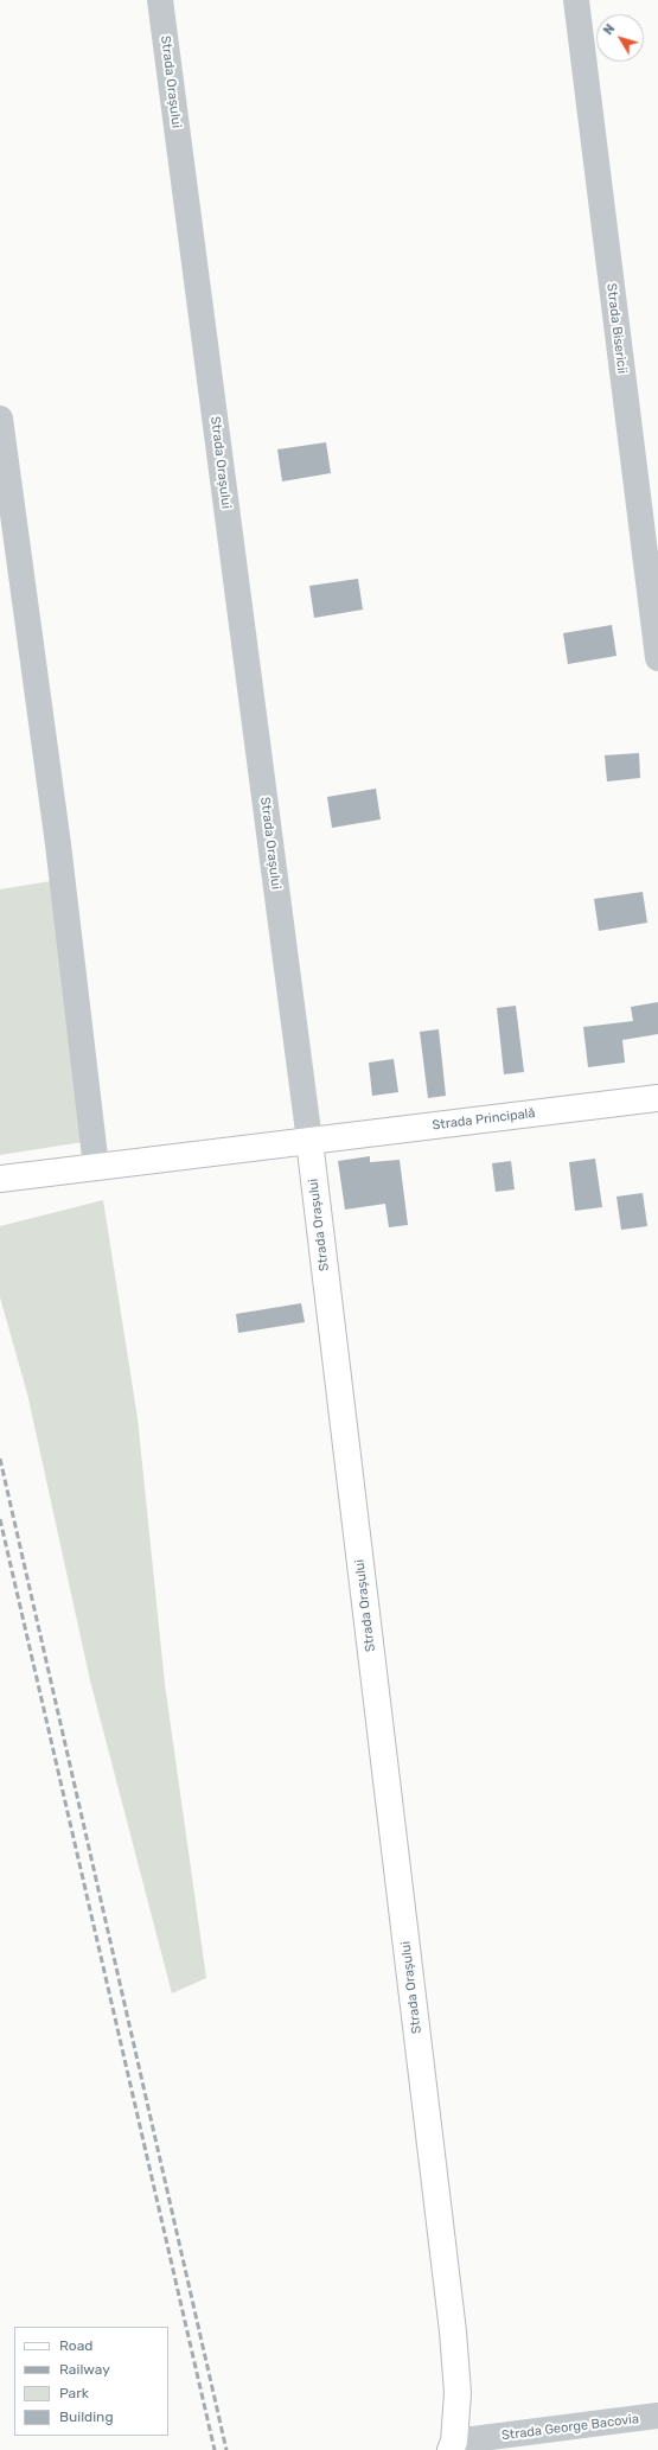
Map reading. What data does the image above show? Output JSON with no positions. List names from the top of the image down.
{
  "streets": {
    "main road": ["Strada Orașului", "Strada Principală"],
    "street": ["Strada Bisericii", "Strada George Bacovia"]
  },
  "crossings": [
    ["Strada Orașului", "Strada Principală"],
    ["Strada Orașului", "Strada George Bacovia"]
  ],
  "legend": [
    "Road",
    "Railway",
    "Park",
    "Building"
  ],
  "north": "top left"
}
